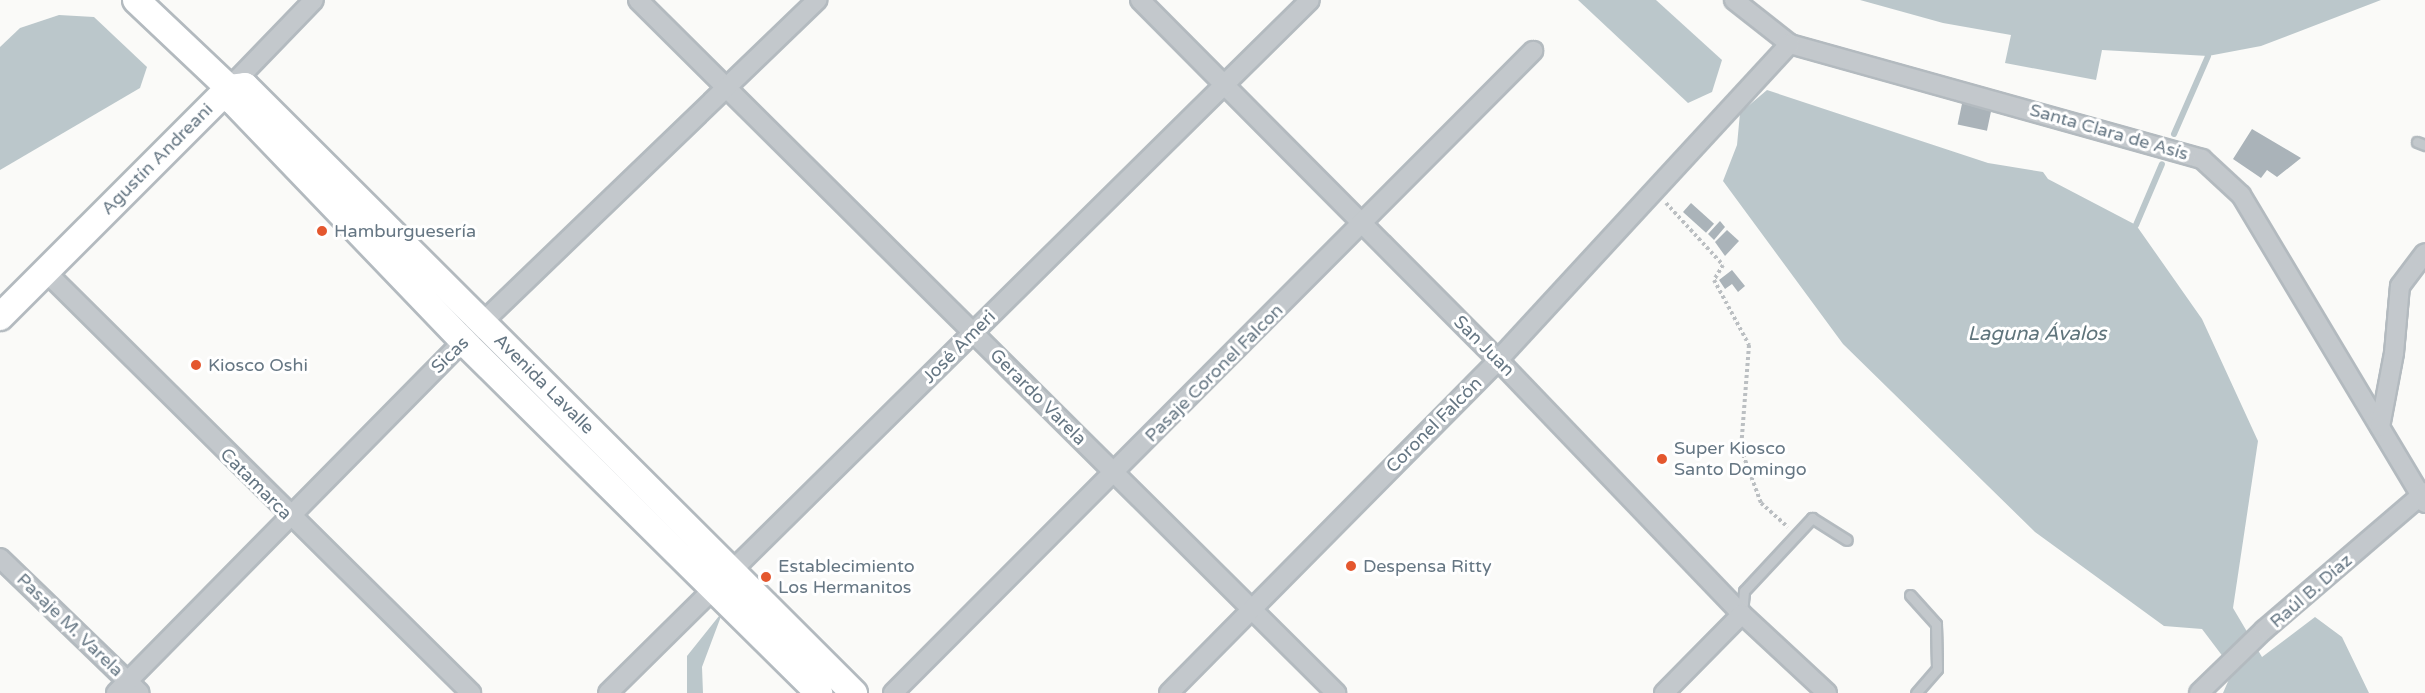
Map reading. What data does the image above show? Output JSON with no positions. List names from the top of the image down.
{
  "streets": {
    "main road": ["Agustín Andreani", "Avenida Lavalle"],
    "street": [
      "Santa Clara de Asís",
      "San Juan",
      "José Ameri",
      "Sicas",
      "Pasaje Coronel Falcon",
      "Gerardo Varela",
      "Coronel Falcón",
      "Catamarca",
      "Raúl B. Díaz",
      "Pasaje M. Varela"
    ]
  },
  "crossings": [
    ["Santa Clara de Asís", "Coronel Falcón"],
    ["Santa Clara de Asís", "Raúl B. Díaz"],
    ["Agustín Andreani", "Avenida Lavalle"],
    ["Agustín Andreani", "Catamarca"],
    ["San Juan", "José Ameri"],
    ["San Juan", "Pasaje Coronel Falcon"],
    ["San Juan", "Coronel Falcón"],
    ["José Ameri", "Avenida Lavalle"],
    ["José Ameri", "Gerardo Varela"],
    ["Sicas", "Avenida Lavalle"],
    ["Sicas", "Gerardo Varela"],
    ["Sicas", "Catamarca"],
    ["Sicas", "Pasaje M. Varela"],
    ["Pasaje Coronel Falcon", "Gerardo Varela"],
    ["Gerardo Varela", "Coronel Falcón"]
  ],
  "water": ["Laguna Ávalos"],
  "places": [
    "Hamburguesería",
    "Kiosco Oshi",
    "Super Kiosco Santo Domingo",
    "Despensa Ritty",
    "Establecimiento Los Hermanitos"
  ]
}
